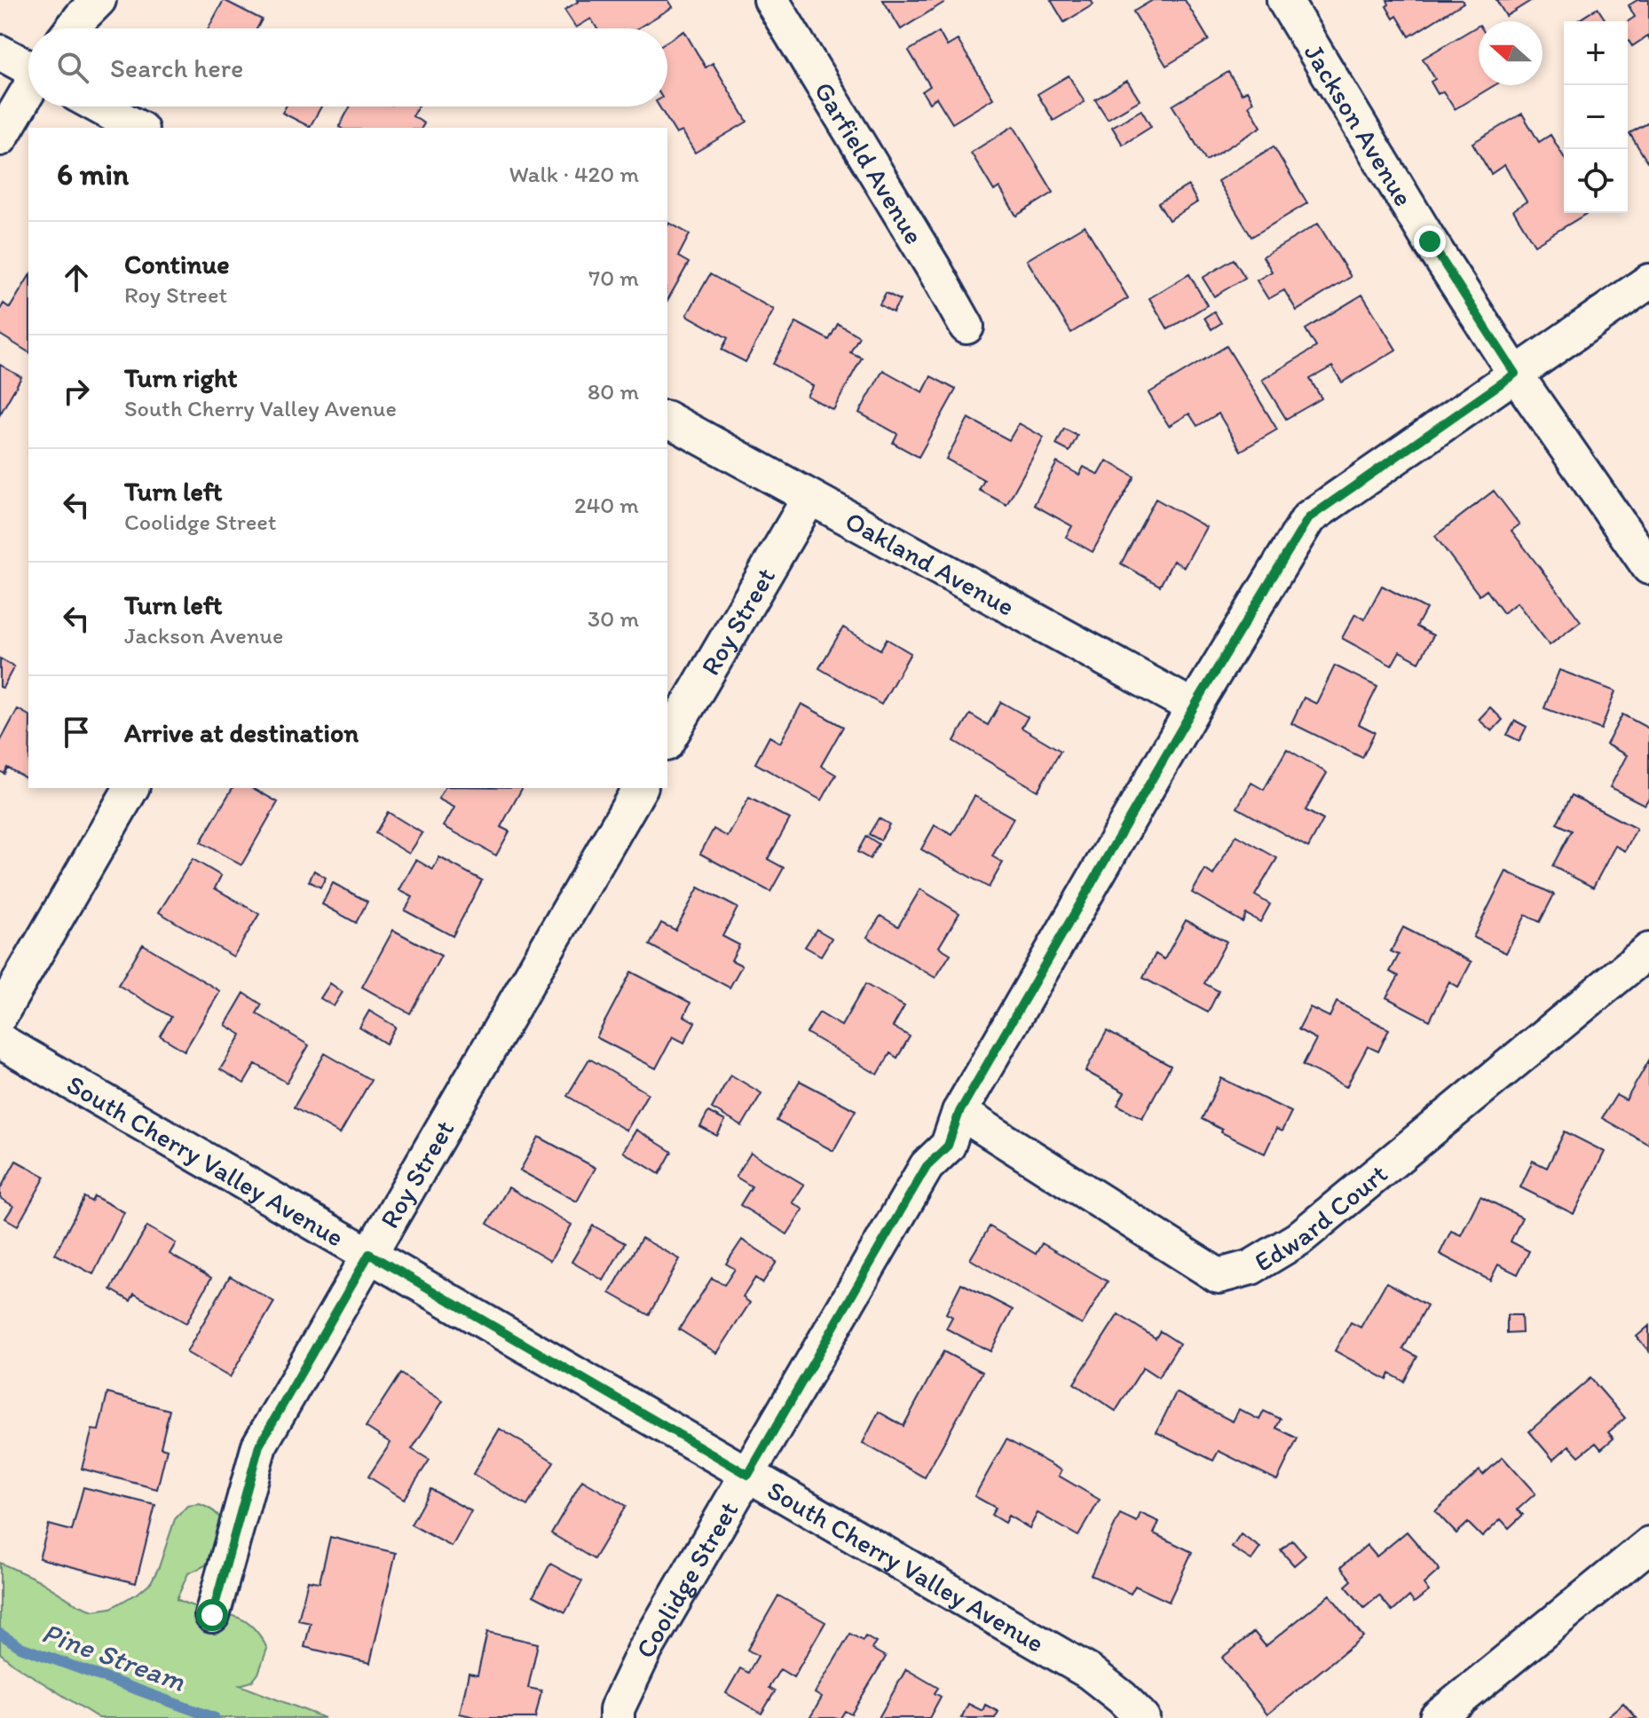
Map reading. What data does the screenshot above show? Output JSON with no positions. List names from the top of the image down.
{
  "streets": {
    "street": [
      "Jackson Avenue",
      "Garfield Avenue",
      "Oakland Avenue",
      "Roy Street",
      "South Cherry Valley Avenue",
      "Edward Court",
      "Coolidge Street"
    ]
  },
  "crossings": [
    ["Jackson Avenue", "Coolidge Street"],
    ["Oakland Avenue", "Roy Street"],
    ["Oakland Avenue", "Coolidge Street"],
    ["Roy Street", "South Cherry Valley Avenue"],
    ["South Cherry Valley Avenue", "Coolidge Street"],
    ["Edward Court", "Coolidge Street"]
  ],
  "water": ["Pine Stream"],
  "north": "left",
  "page": {
    "map_buttons": ["+", "−"],
    "search": "Search here",
    "heading": ["6 min", "Walk · 420 m"],
    "list": [
      ["Continue", "Roy Street", "70 m"],
      ["Turn right", "South Cherry Valley Avenue", "80 m"],
      ["Turn left", "Coolidge Street", "240 m"],
      ["Turn left", "Jackson Avenue", "30 m"],
      "Arrive at destination"
    ]
  }
}
